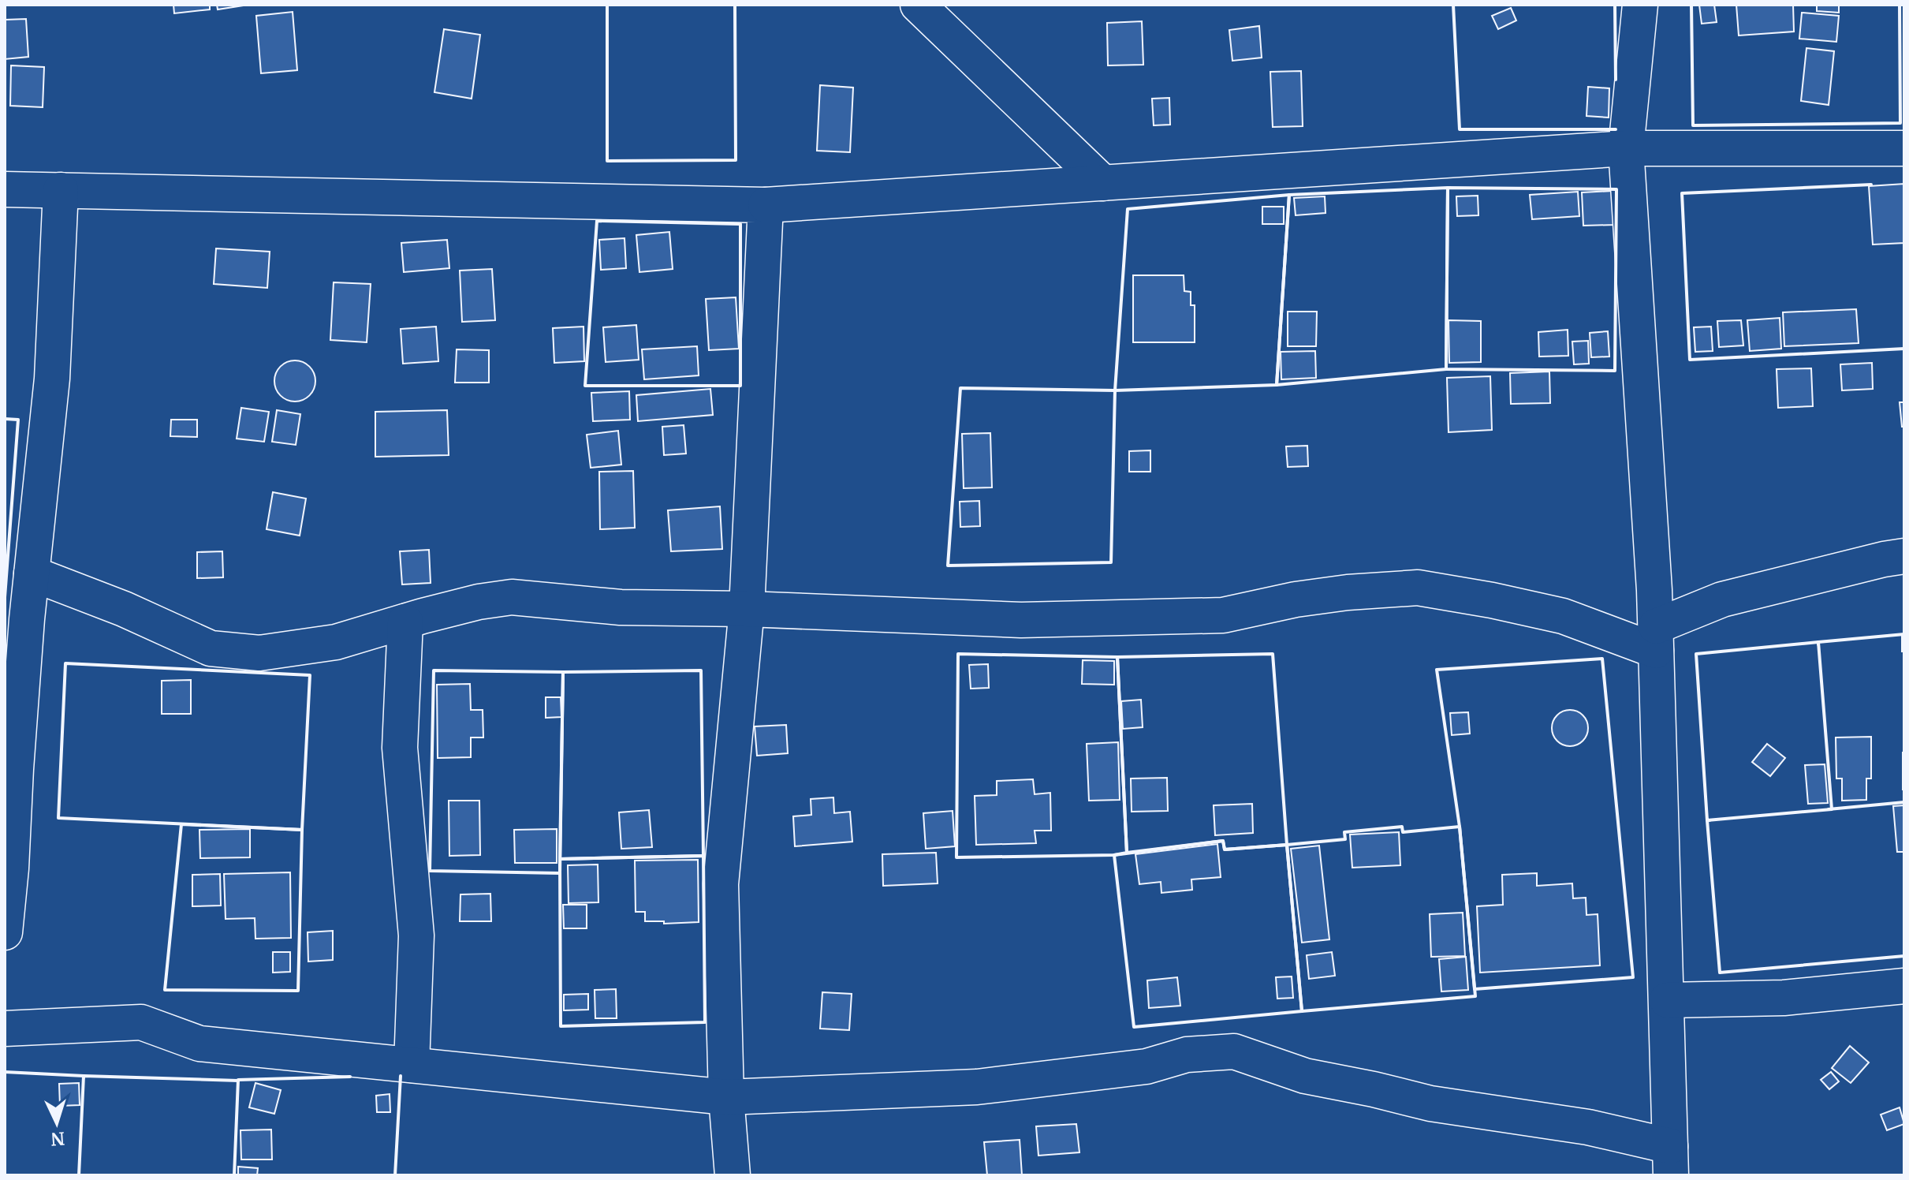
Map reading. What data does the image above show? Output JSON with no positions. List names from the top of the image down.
{
  "north": "bottom"
}
